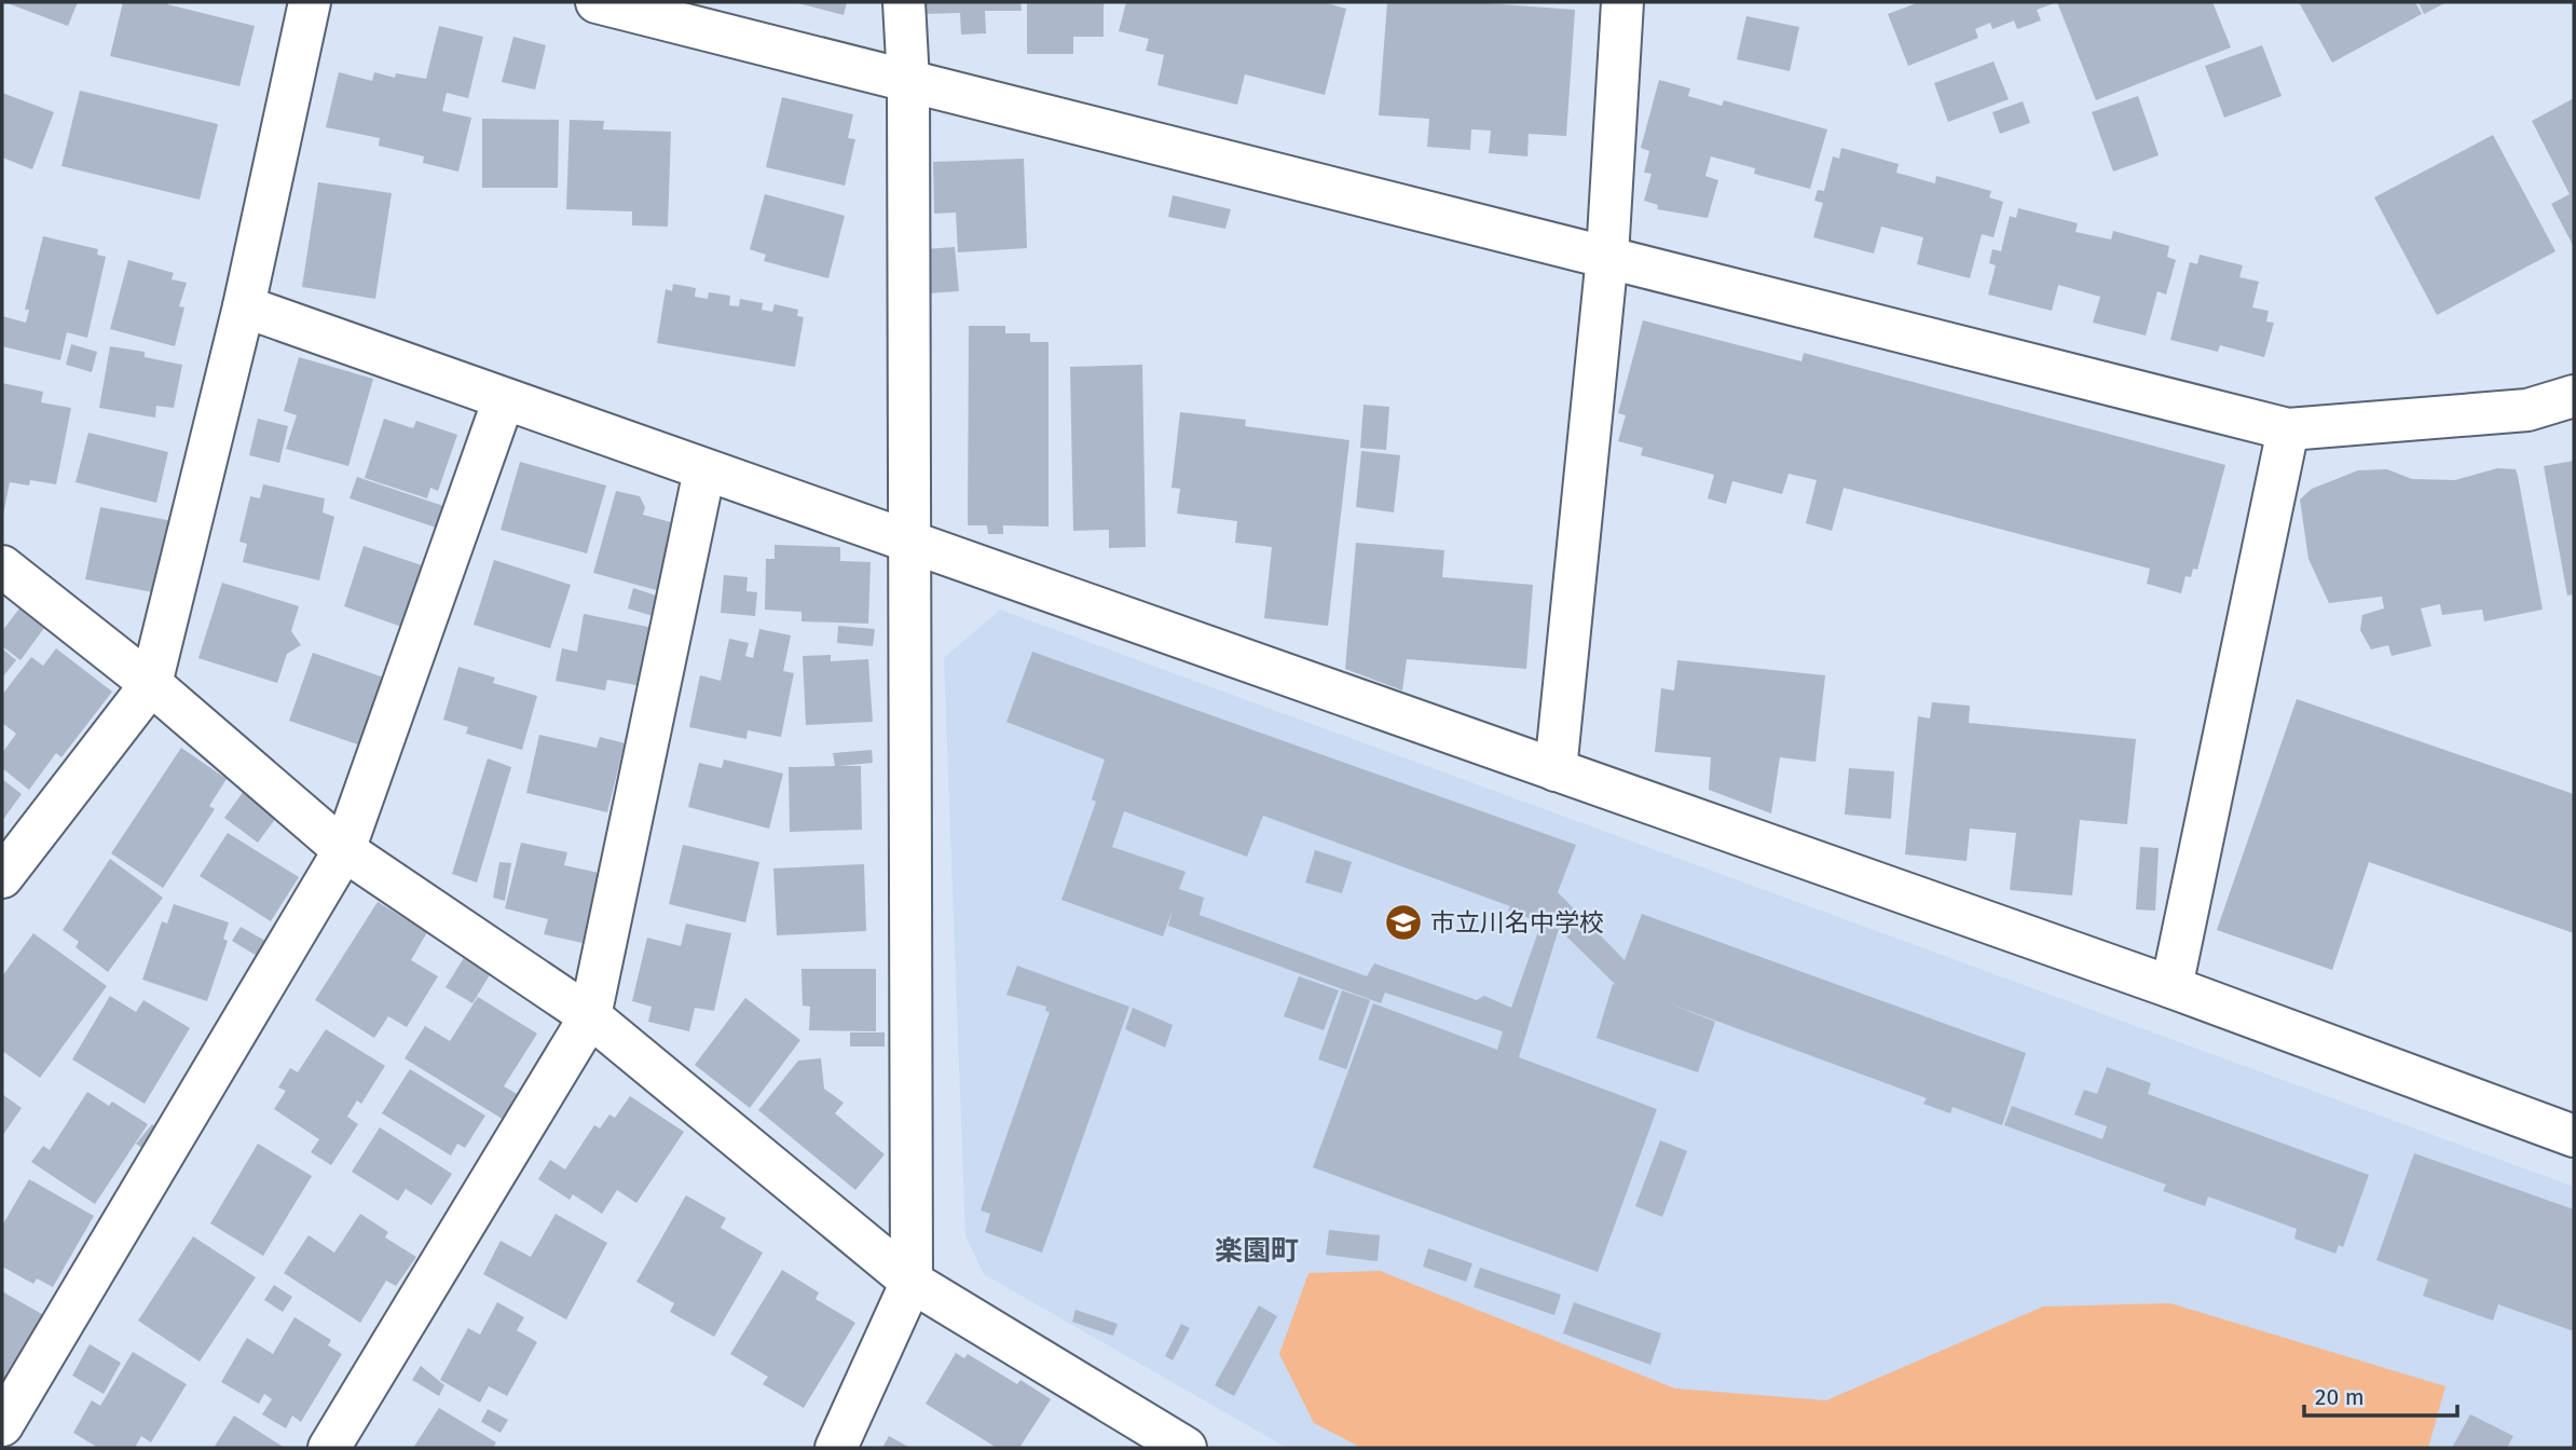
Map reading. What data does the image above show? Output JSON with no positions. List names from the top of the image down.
{
  "districts": ["楽園町"],
  "places": {
    "school or university": ["市立川名中学校"]
  },
  "scale_bar": "20 m"
}
